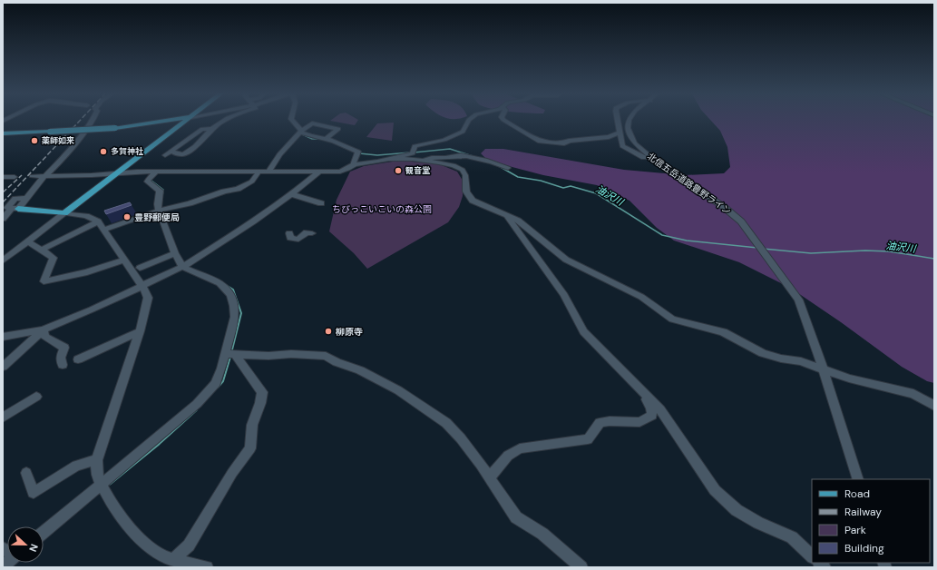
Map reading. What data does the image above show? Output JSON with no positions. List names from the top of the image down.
{
  "streets": {
    "street": ["北信五岳道路豊野ライン"]
  },
  "water": ["油沢川"],
  "parks": ["ちびっこいこいの森公園"],
  "places": [
    "薬師如来",
    "多賀神社",
    "観音堂",
    "豊野郵便局",
    "柳原寺"
  ],
  "legend": [
    "Road",
    "Railway",
    "Park",
    "Building"
  ],
  "north": "right"
}
